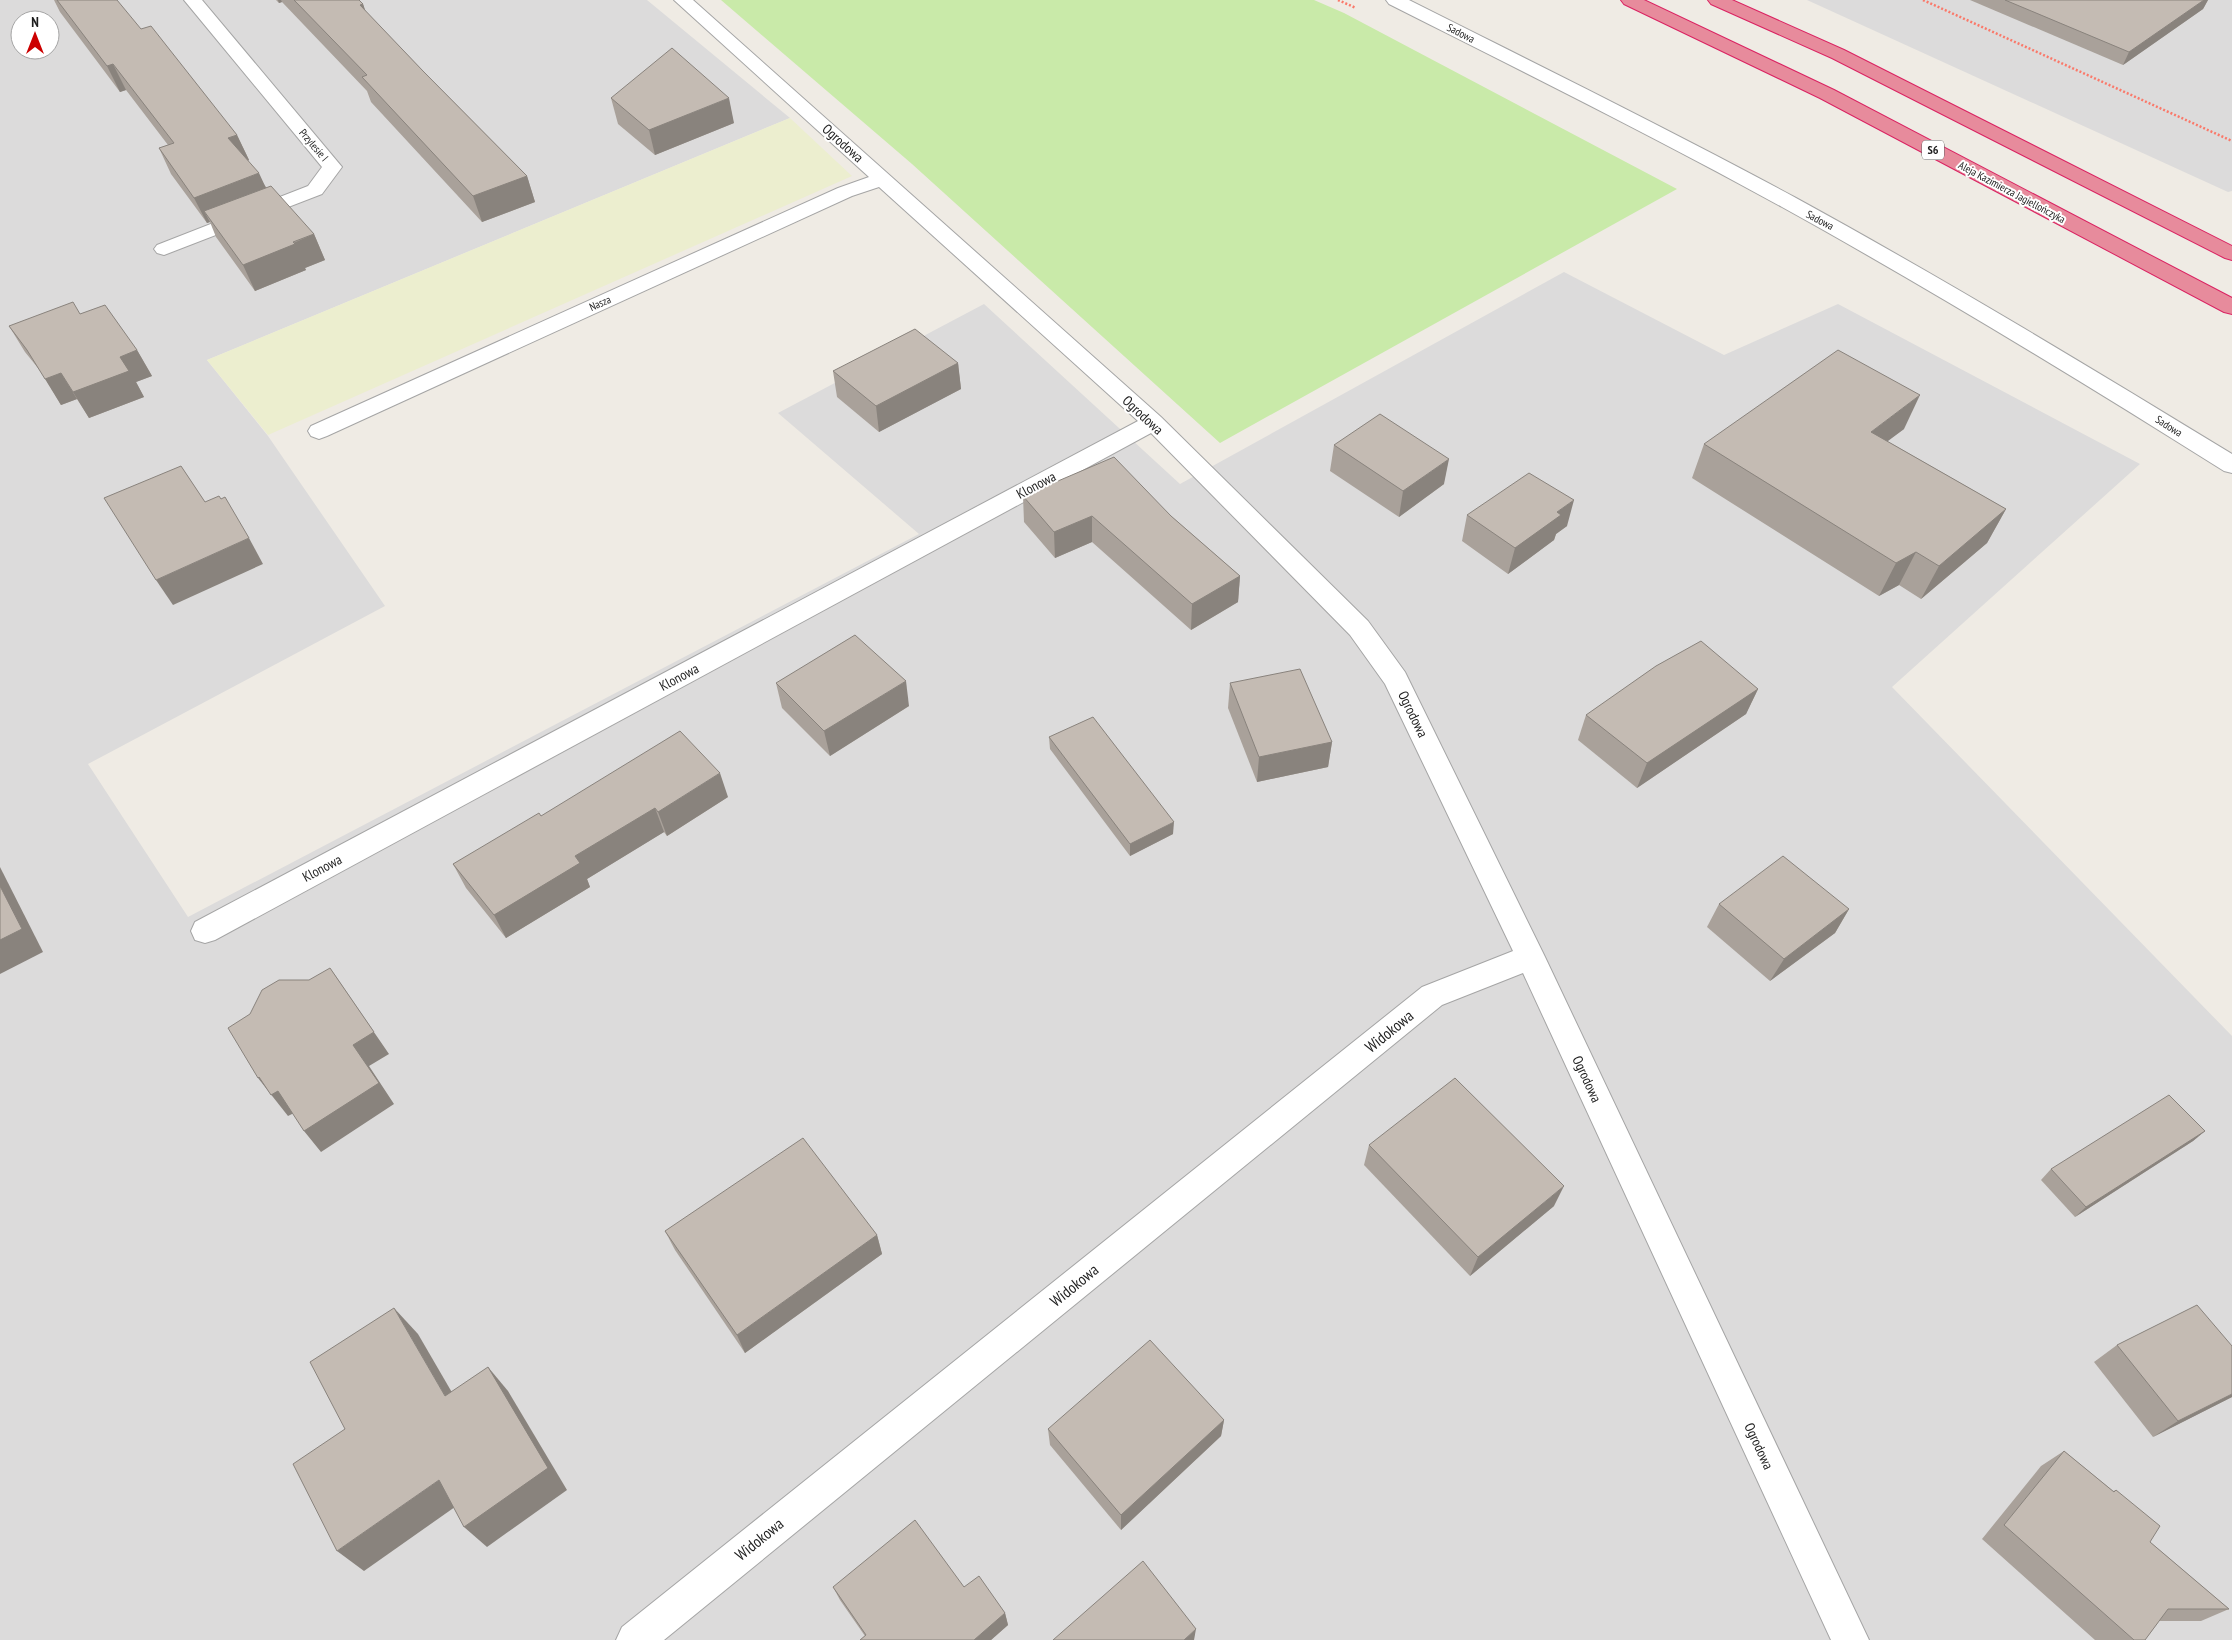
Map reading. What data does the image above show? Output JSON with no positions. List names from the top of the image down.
{
  "streets": {
    "highway": ["S6", "Aleja Kazimierza Jagiellończyka"],
    "street": [
      "Sadowa",
      "Ogrodowa",
      "Przylesie I",
      "Nasza",
      "Klonowa",
      "Widokowa"
    ]
  },
  "crossings": [
    ["Ogrodowa", "Nasza"],
    ["Ogrodowa", "Klonowa"],
    ["Ogrodowa", "Widokowa"]
  ],
  "north": "top"
}
